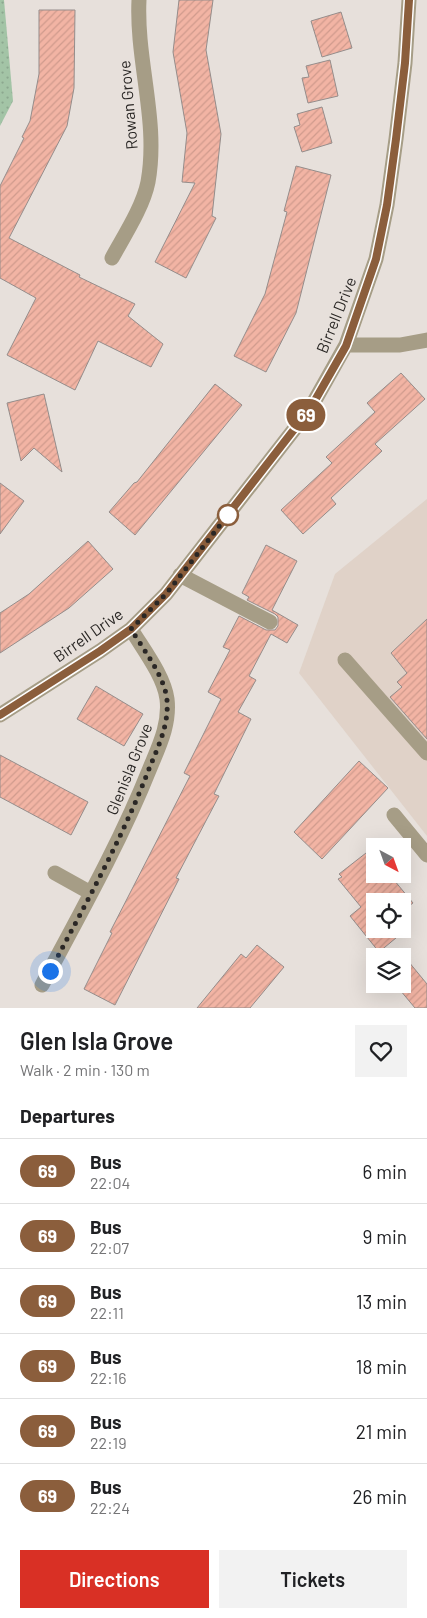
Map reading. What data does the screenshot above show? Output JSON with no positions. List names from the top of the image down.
{
  "streets": {
    "street": ["Rowan Grove", "Birrell Drive", "Glenisla Grove"]
  },
  "crossings": [
    ["Birrell Drive", "Glenisla Grove"]
  ],
  "lines": ["bus line 69"],
  "north": "bottom right",
  "page": {
    "on_map": "69",
    "heading": [
      ["Glen Isla Grove", "Walk · 2 min · 130 m"],
      "Departures"
    ],
    "list": [
      {
        "mark": "69",
        "name": "Bus",
        "note": "22:04",
        "value": "6 min"
      },
      {
        "mark": "69",
        "name": "Bus",
        "note": "22:07",
        "value": "9 min"
      },
      {
        "mark": "69",
        "name": "Bus",
        "note": "22:11",
        "value": "13 min"
      },
      {
        "mark": "69",
        "name": "Bus",
        "note": "22:16",
        "value": "18 min"
      },
      {
        "mark": "69",
        "name": "Bus",
        "note": "22:19",
        "value": "21 min"
      },
      {
        "mark": "69",
        "name": "Bus",
        "note": "22:24",
        "value": "26 min"
      }
    ],
    "buttons": ["Directions", "Tickets"]
  }
}
